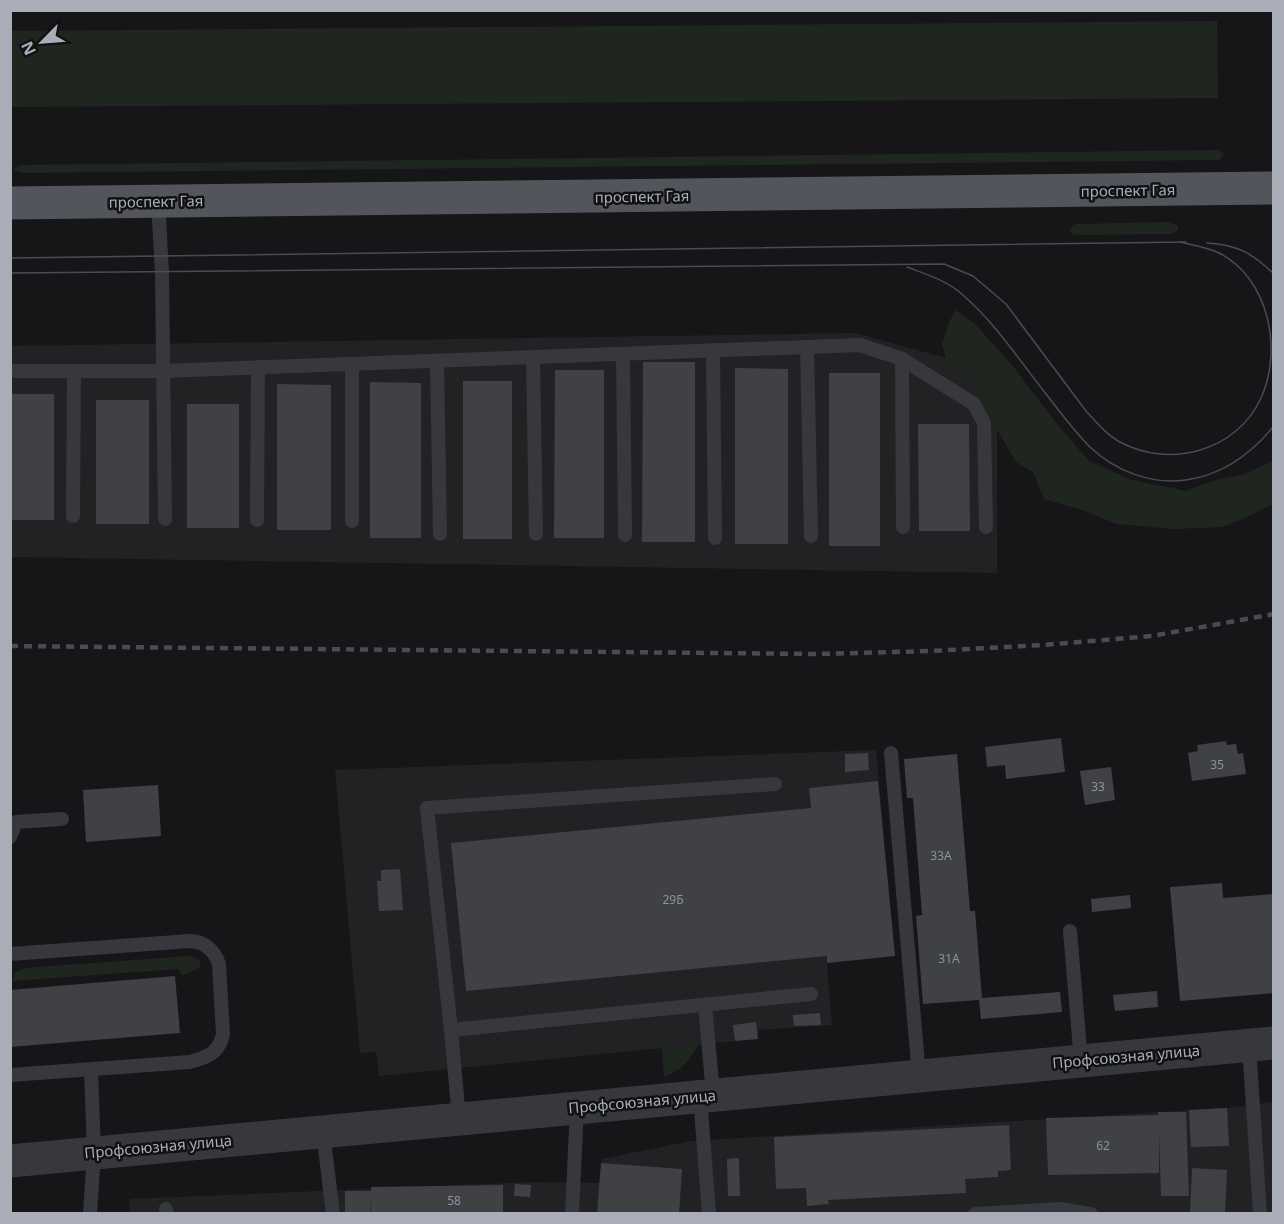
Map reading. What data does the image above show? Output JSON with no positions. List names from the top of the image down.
{
  "streets": {
    "main road": ["проспект Гая"],
    "street": ["Профсоюзная улица"]
  },
  "house_numbers": [
    "35",
    "33",
    "33А",
    "29Б",
    "31А",
    "62",
    "58"
  ],
  "north": "bottom left"
}
